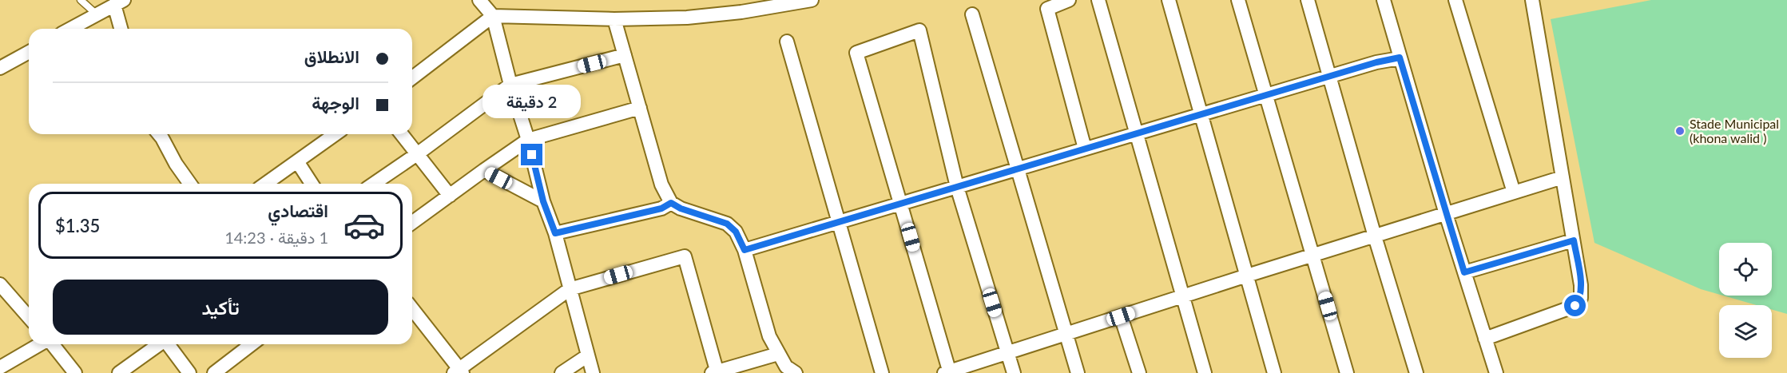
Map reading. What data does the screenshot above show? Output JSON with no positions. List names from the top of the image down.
{
  "places": ["Stade Municipal (khona walid )"],
  "page": {
    "banner": ["الانطلاق", "الوجهة"],
    "bubble": "2 دقيقة",
    "list": [
      {
        "name": "اقتصادي",
        "note": "1 دقيقة · 14:23",
        "value": "$1.35"
      }
    ],
    "buttons": "تأكيد"
  }
}
